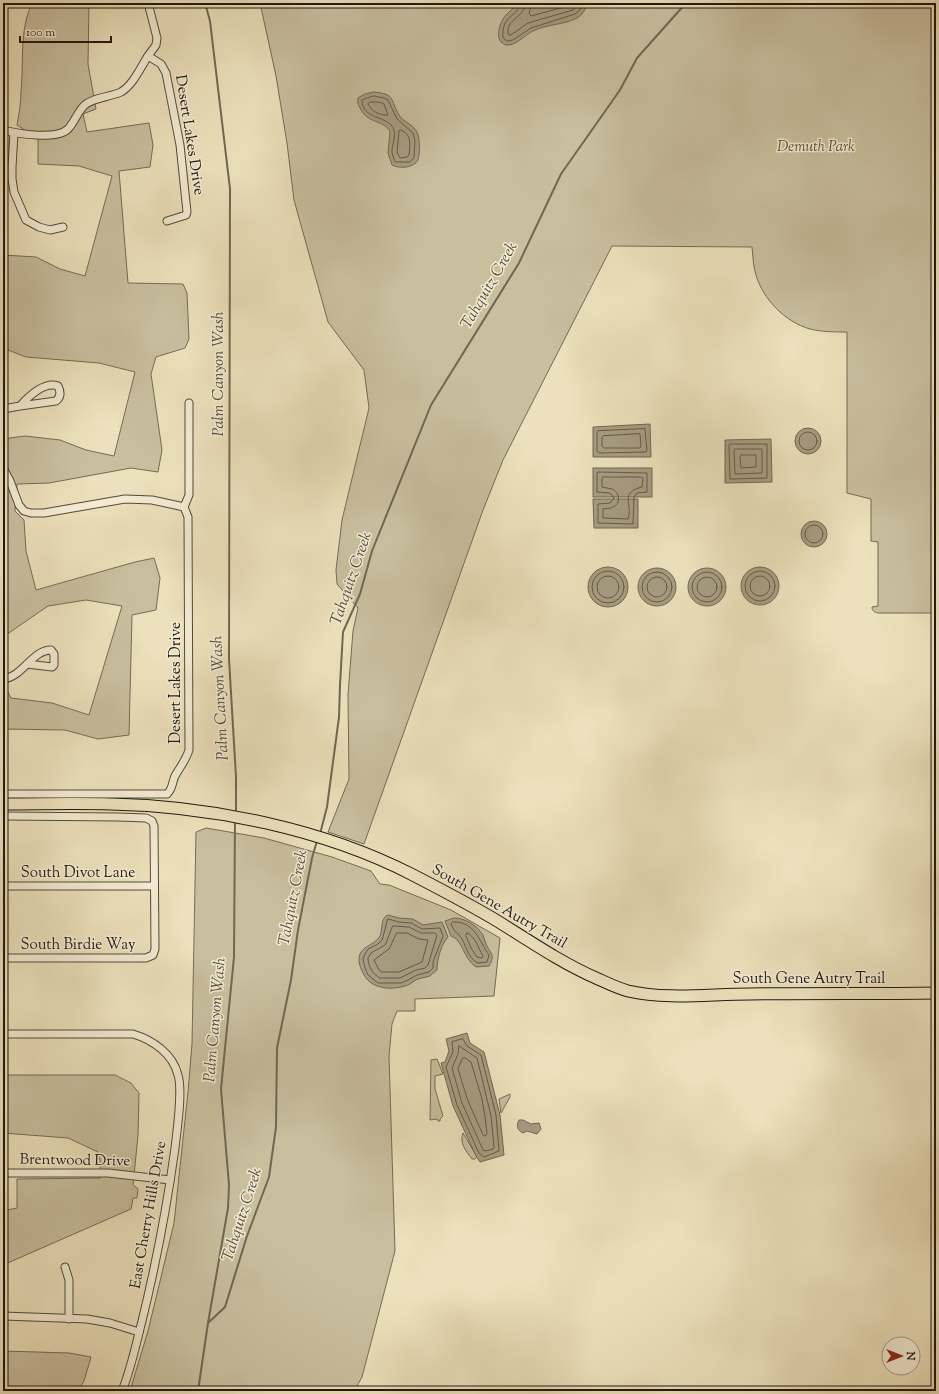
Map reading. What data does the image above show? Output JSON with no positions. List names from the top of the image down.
{
  "streets": {
    "main road": ["South Gene Autry Trail"],
    "street": [
      "Desert Lakes Drive",
      "South Divot Lane",
      "South Birdie Way",
      "Brentwood Drive",
      "East Cherry Hills Drive"
    ]
  },
  "crossings": [
    ["South Divot Lane", "South Birdie Way"],
    ["Brentwood Drive", "East Cherry Hills Drive"]
  ],
  "water": ["Tahquitz Creek", "Palm Canyon Wash"],
  "parks": ["Demuth Park"],
  "scale_bar": "100 m",
  "north": "right"
}
